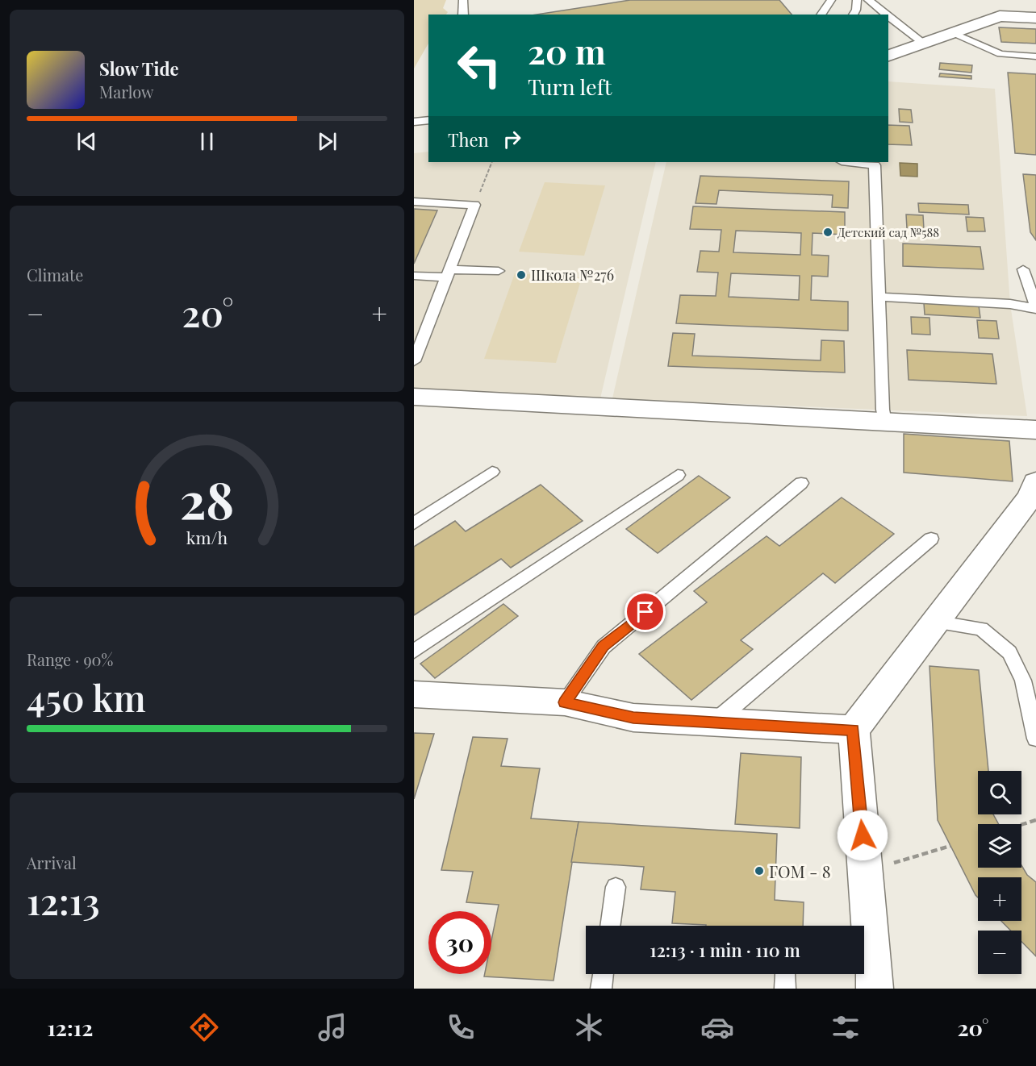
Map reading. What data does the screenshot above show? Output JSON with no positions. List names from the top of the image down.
{
  "places": ["Детский сад №588", "Школа №276", "ГОМ - 8"],
  "page": {
    "turn": ["20 m", "Turn left"],
    "song": ["Slow Tide", "Marlow"],
    "then": "Then",
    "tile": [
      "Climate",
      ["Range · 90%", "450 km"],
      ["Arrival", "12:13"]
    ],
    "heat": ["−", "20°", "+"],
    "map_buttons": ["+", "−"],
    "limit": "30",
    "trip": "12:13 · 1 min · 110 m",
    "tabs": ["12:12", "20°"],
    "gauge": ["28", "km/h"]
  }
}
